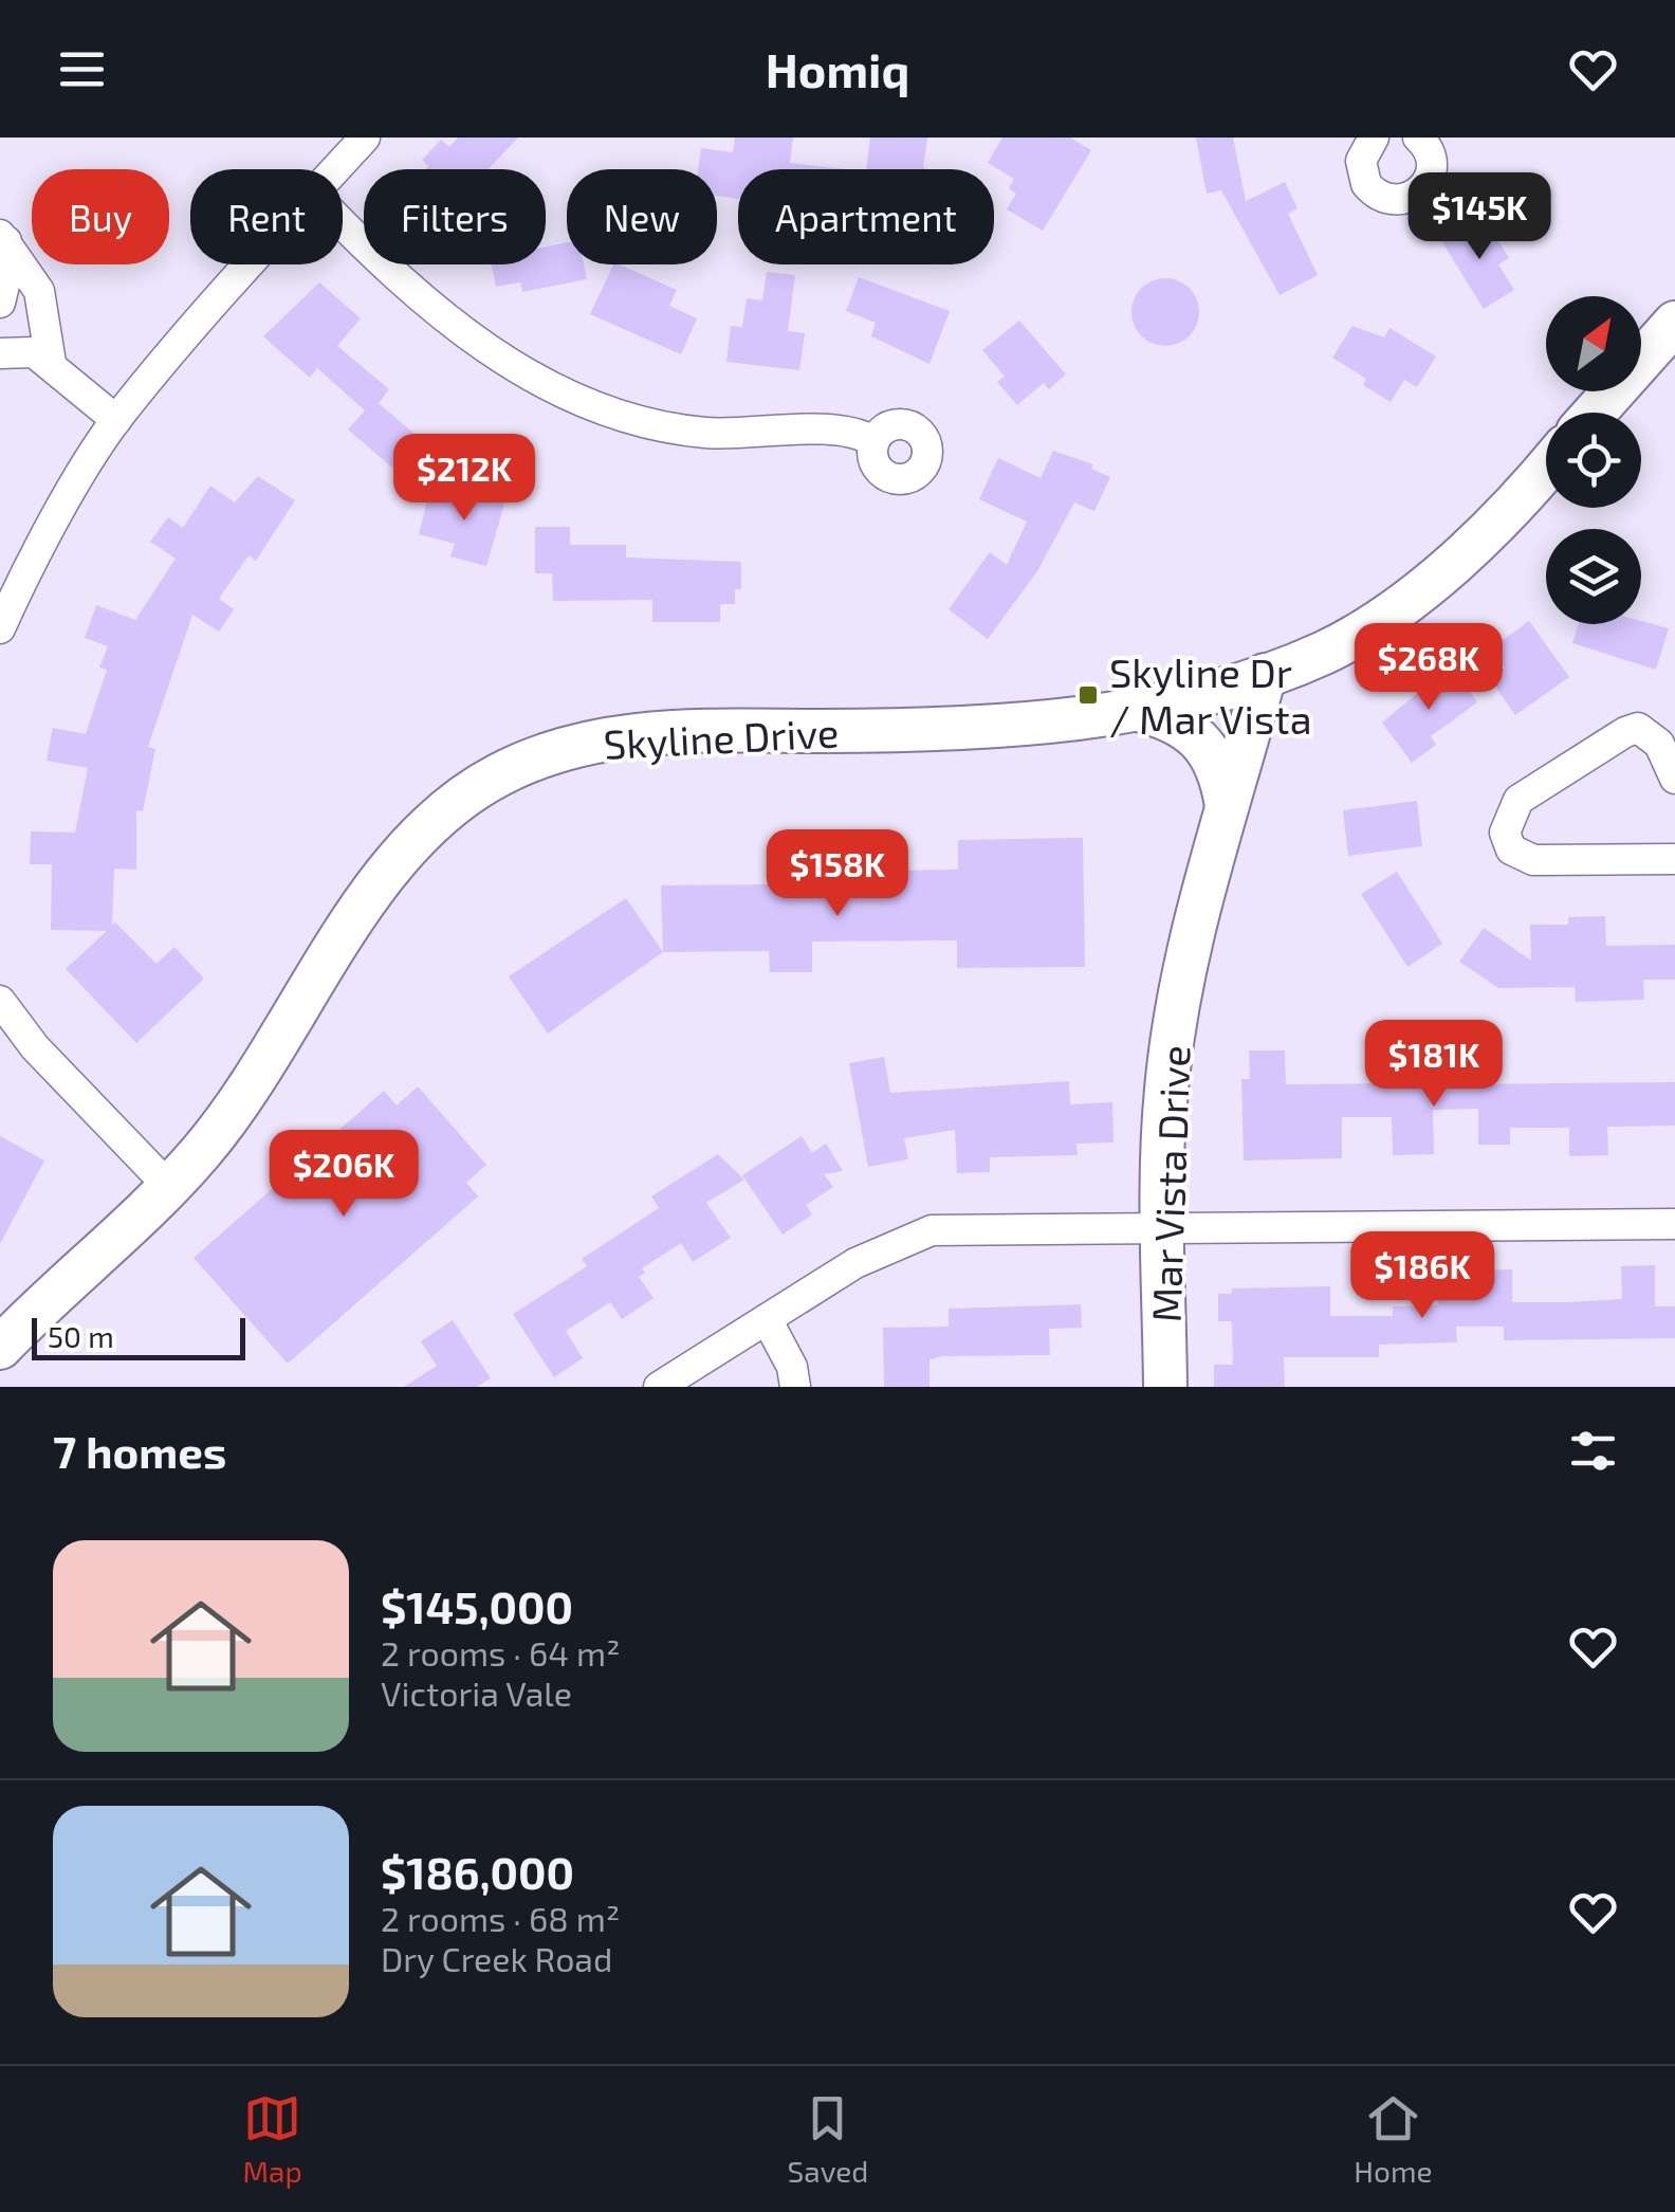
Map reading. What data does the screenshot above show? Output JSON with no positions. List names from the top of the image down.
{
  "streets": {
    "street": ["Skyline Drive", "Mar Vista Drive"]
  },
  "crossings": [
    ["Skyline Drive", "Mar Vista Drive"]
  ],
  "places": {
    "transit": ["Skyline Dr / Mar Vista"]
  },
  "scale_bar": "50 m",
  "north": "top right",
  "page": {
    "header": "Homiq",
    "chip": [
      "Buy",
      "Rent",
      "Filters",
      "New",
      "Apartment"
    ],
    "price": [
      "$145K",
      "$212K",
      "$268K",
      "$158K",
      "$181K",
      "$206K",
      "$186K"
    ],
    "scale": "50 m",
    "heading": "7 homes",
    "list": [
      {
        "name": "$145,000",
        "note": "2 rooms · 64 m² · Victoria Vale"
      },
      {
        "name": "$186,000",
        "note": "2 rooms · 68 m² · Dry Creek Road"
      }
    ],
    "tabs": ["Map", "Saved", "Home"]
  }
}
